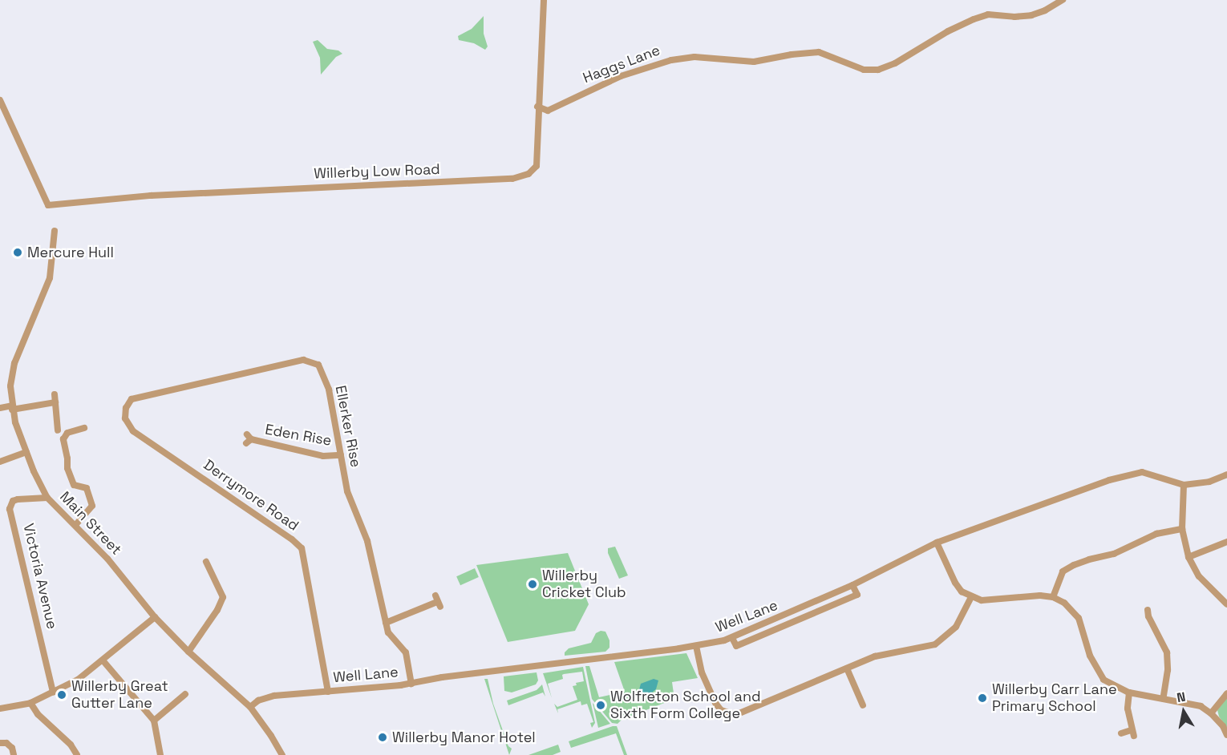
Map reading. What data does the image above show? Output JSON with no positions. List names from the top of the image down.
{
  "streets": {
    "street": [
      "Haggs Lane",
      "Willerby Low Road",
      "Ellerker Rise",
      "Eden Rise",
      "Derrymore Road",
      "Main Street",
      "Victoria Avenue",
      "Well Lane"
    ]
  },
  "crossings": [
    ["Haggs Lane", "Willerby Low Road"],
    ["Ellerker Rise", "Eden Rise"],
    ["Ellerker Rise", "Derrymore Road"],
    ["Ellerker Rise", "Well Lane"],
    ["Derrymore Road", "Well Lane"],
    ["Main Street", "Victoria Avenue"],
    ["Main Street", "Well Lane"]
  ],
  "places": [
    "Mercure Hull",
    "Willerby Cricket Club",
    "Willerby Great Gutter Lane",
    "Willerby Carr Lane Primary School",
    "Wolfreton School and Sixth Form College",
    "Willerby Manor Hotel"
  ],
  "north": "top"
}
